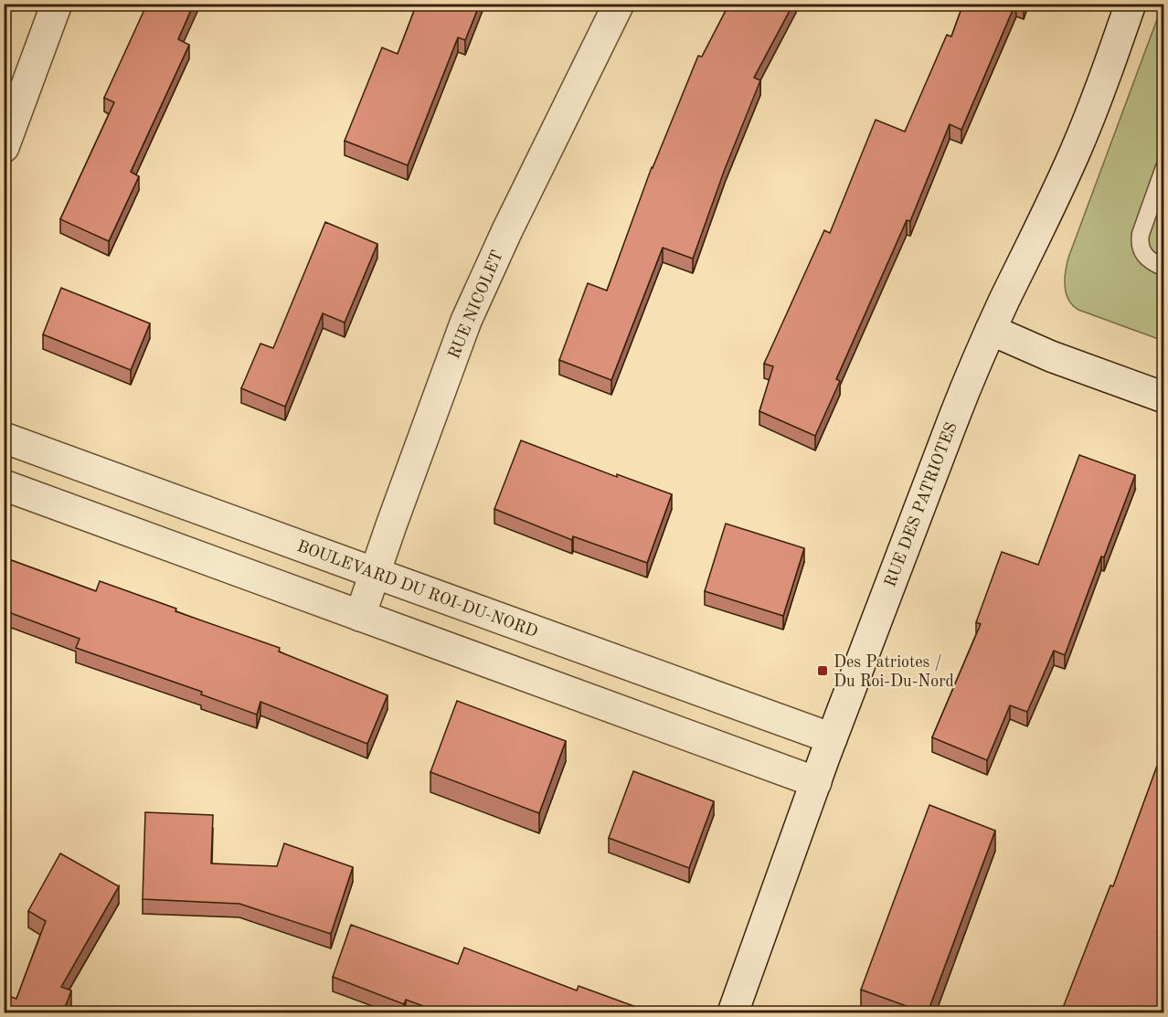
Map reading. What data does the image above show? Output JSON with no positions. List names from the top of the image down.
{
  "streets": {
    "street": ["RUE NICOLET", "RUE DES PATRIOTES", "BOULEVARD DU ROI-DU-NORD"]
  },
  "crossings": [
    ["RUE NICOLET", "BOULEVARD DU ROI-DU-NORD"],
    ["RUE DES PATRIOTES", "BOULEVARD DU ROI-DU-NORD"]
  ],
  "places": {
    "transit": ["Des Patriotes / Du Roi-Du-Nord"]
  }
}
